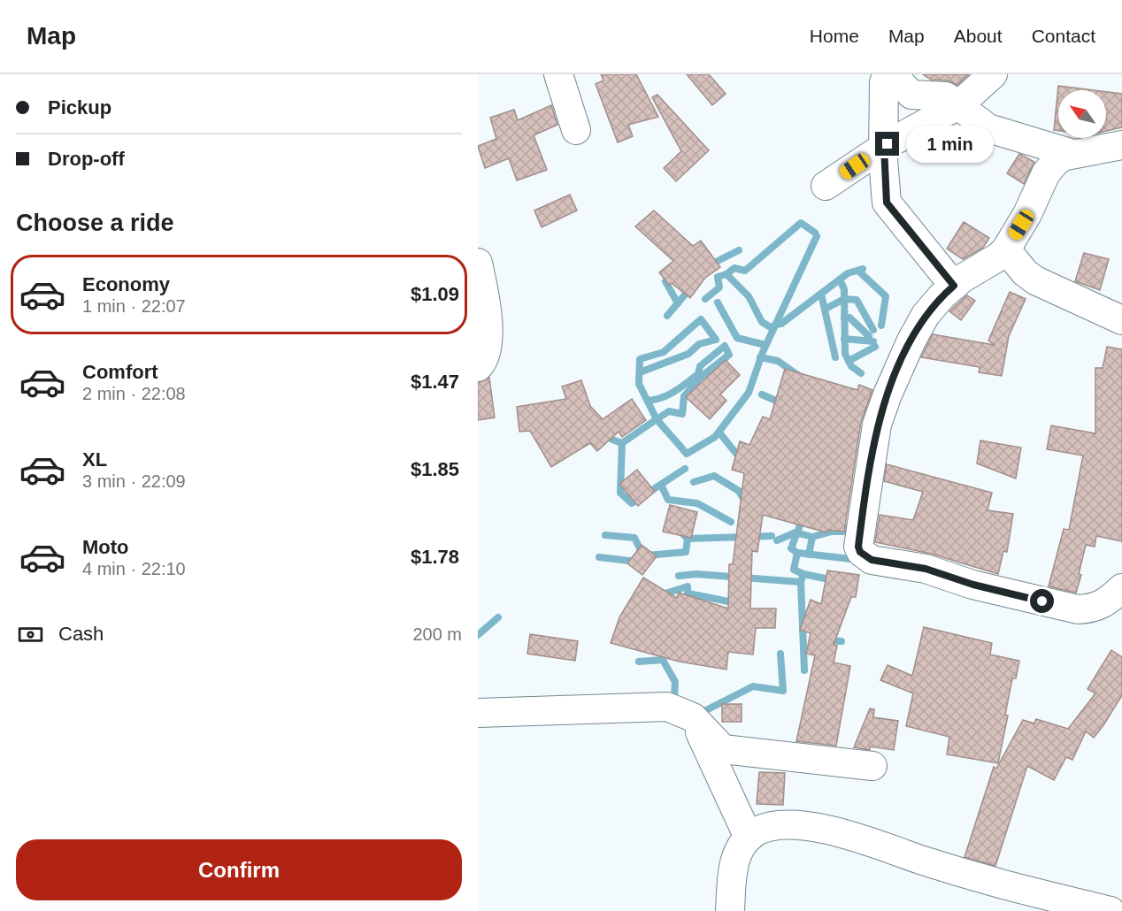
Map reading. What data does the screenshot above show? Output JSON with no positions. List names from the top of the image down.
{
  "north": "top left",
  "page": {
    "header": "Map",
    "nav": [
      "Home",
      "Map",
      "About",
      "Contact"
    ],
    "banner": ["Pickup", "Drop-off"],
    "bubble": "1 min",
    "heading": "Choose a ride",
    "list": [
      {
        "name": "Economy",
        "note": "1 min · 22:07",
        "value": "$1.09"
      },
      {
        "name": "Comfort",
        "note": "2 min · 22:08",
        "value": "$1.47"
      },
      {
        "name": "XL",
        "note": "3 min · 22:09",
        "value": "$1.85"
      },
      {
        "name": "Moto",
        "note": "4 min · 22:10",
        "value": "$1.78"
      }
    ],
    "pay": ["Cash", "200 m"],
    "buttons": "Confirm"
  }
}
